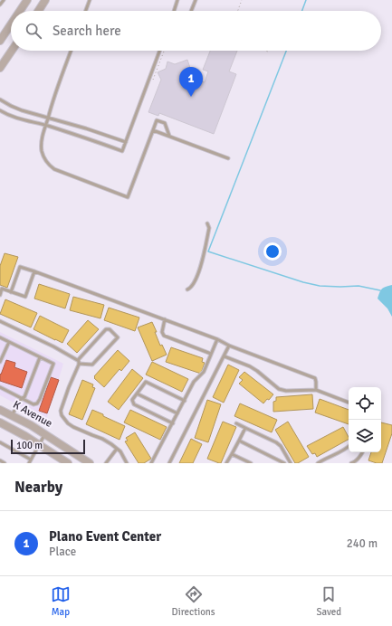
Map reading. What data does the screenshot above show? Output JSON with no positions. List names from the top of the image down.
{
  "streets": {
    "main road": ["K Avenue"]
  },
  "scale_bar": "100 m",
  "page": {
    "search": "Search here",
    "pins": "1",
    "scale": "100 m",
    "heading": "Nearby",
    "list": [
      {
        "mark": "1",
        "name": "Plano Event Center",
        "note": "Place",
        "value": "240 m"
      }
    ],
    "nav": ["Map", "Directions", "Saved"]
  }
}
